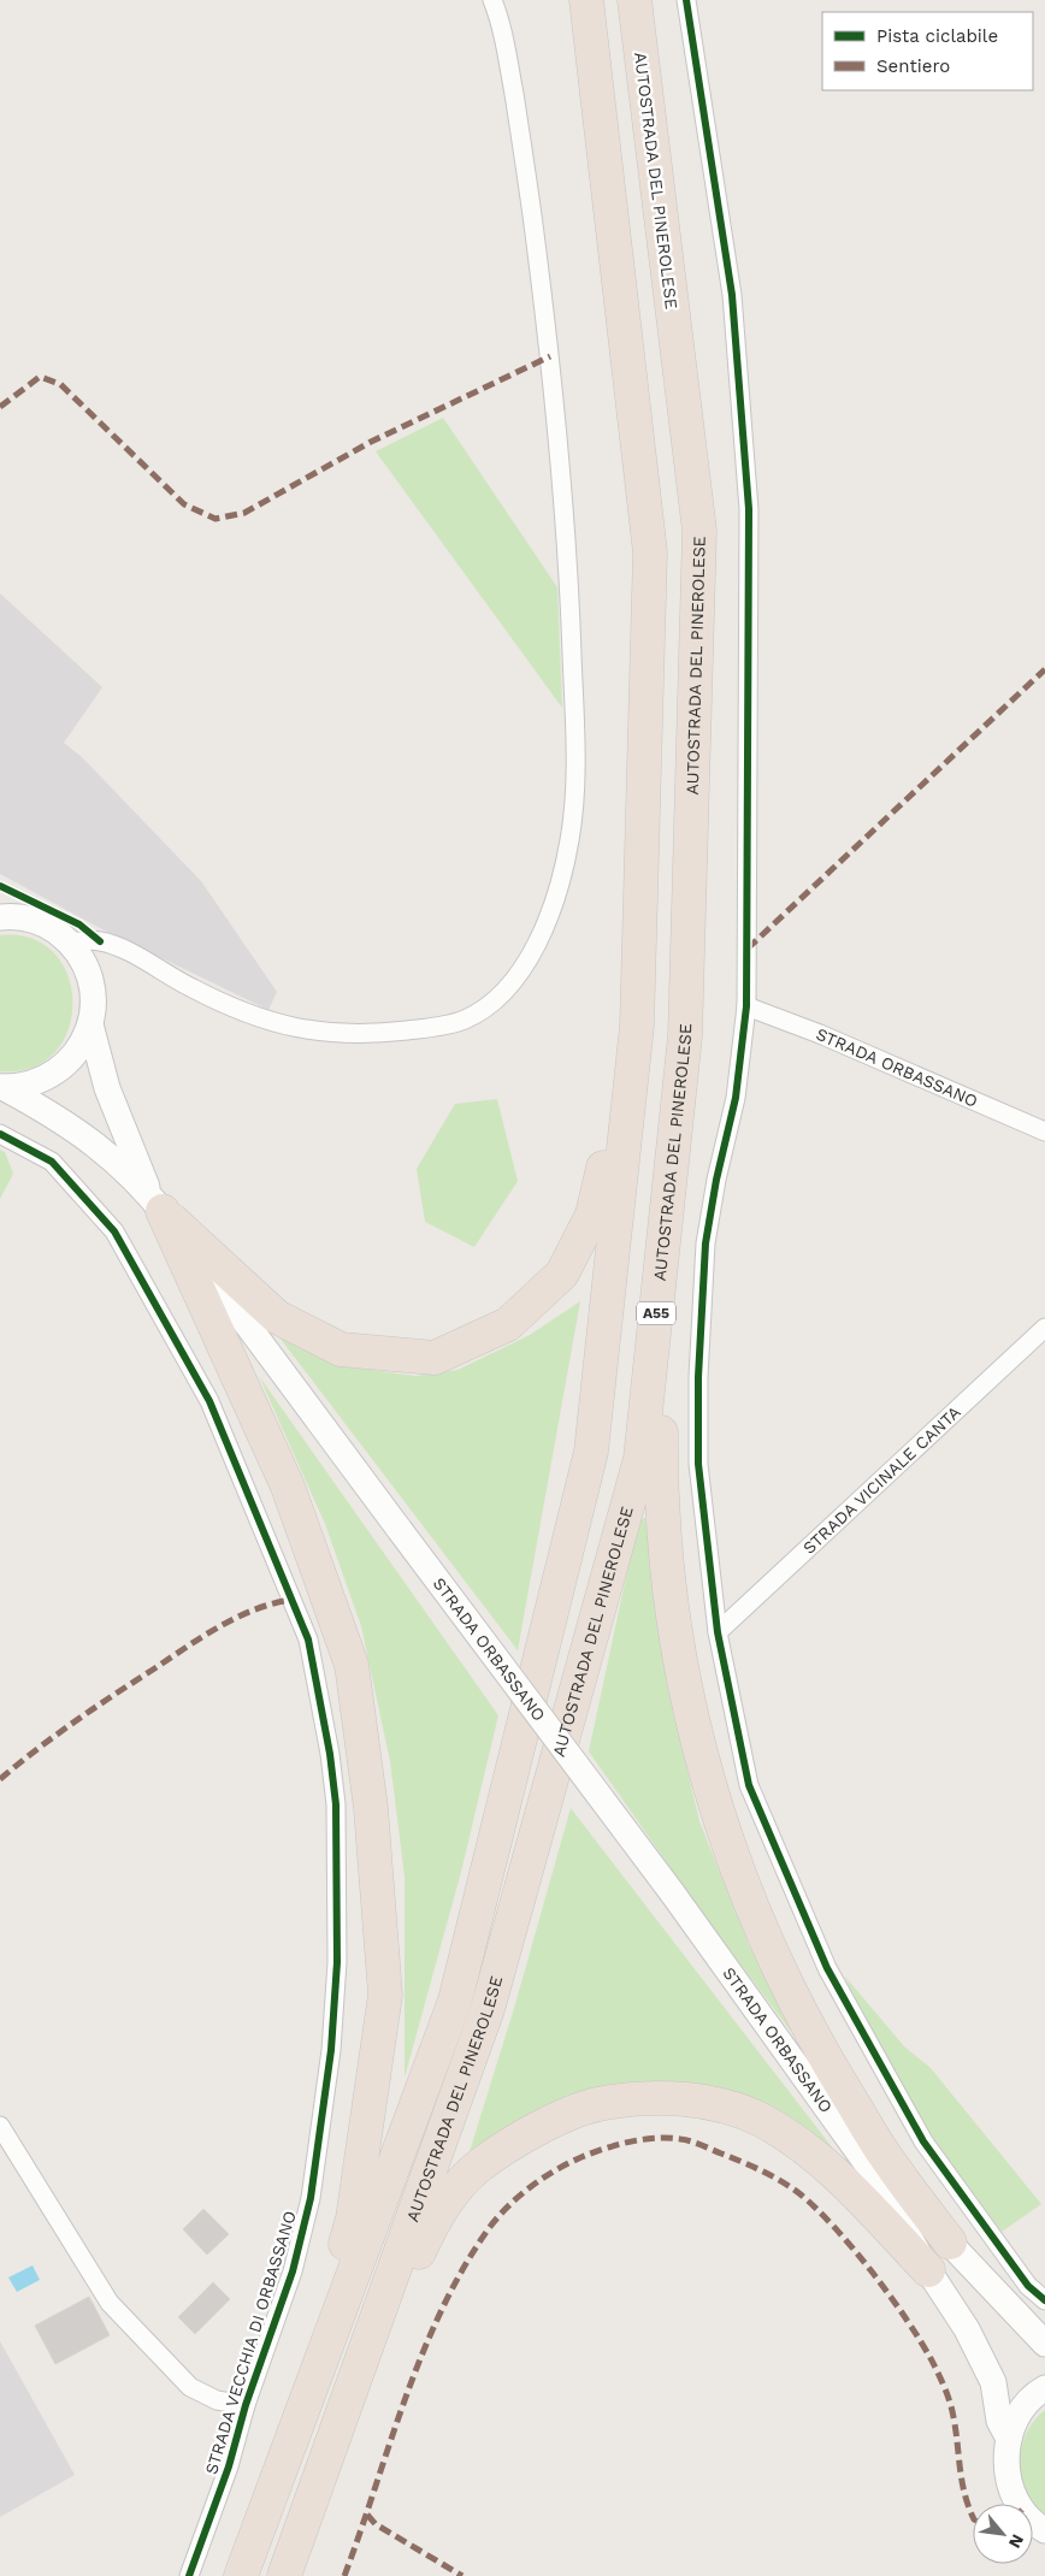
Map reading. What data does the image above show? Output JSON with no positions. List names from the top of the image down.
{
  "streets": {
    "highway": ["AUTOSTRADA DEL PINEROLESE", "A55"],
    "main road": ["STRADA ORBASSANO"],
    "street": ["STRADA VICINALE CANTA", "STRADA VECCHIA DI ORBASSANO"]
  },
  "legend": ["Pista ciclabile", "Sentiero"],
  "north": "bottom right"
}
